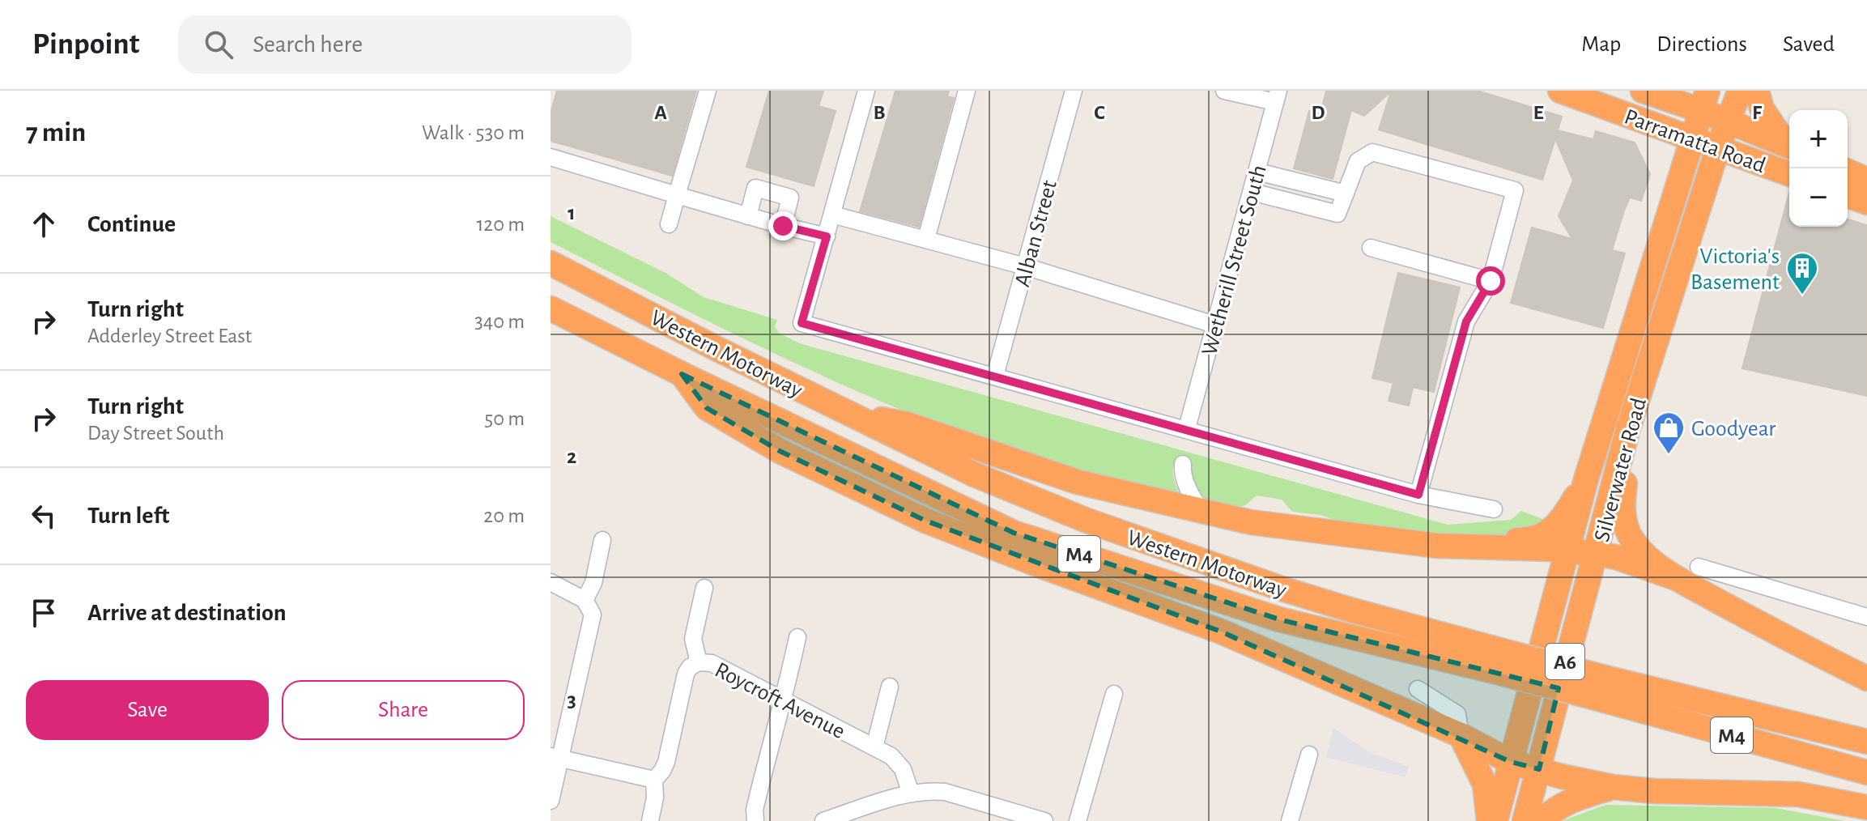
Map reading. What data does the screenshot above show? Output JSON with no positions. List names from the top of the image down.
{
  "streets": {
    "highway": [
      "Parramatta Road",
      "Western Motorway",
      "Silverwater Road",
      "M4",
      "A6"
    ],
    "street": ["Alban Street", "Wetherill Street South", "Roycroft Avenue"]
  },
  "crossings": [
    ["Parramatta Road", "Silverwater Road"],
    ["Parramatta Road", "A6"],
    ["Silverwater Road", "A6"]
  ],
  "places": {
    "building": ["Victoria's Basement"],
    "shop": ["Goodyear"]
  },
  "page": {
    "header": "Pinpoint",
    "search": "Search here",
    "nav": ["Map", "Directions", "Saved"],
    "heading": ["7 min", "Walk · 530 m"],
    "map_buttons": ["+", "−"],
    "list": [
      ["Continue", "120 m"],
      ["Turn right", "Adderley Street East", "340 m"],
      ["Turn right", "Day Street South", "50 m"],
      ["Turn left", "20 m"],
      "Arrive at destination"
    ],
    "buttons": ["Save", "Share"]
  },
  "grid": {
    "columns": [
      "A",
      "B",
      "C",
      "D",
      "E",
      "F"
    ],
    "rows": ["1", "2", "3"]
  }
}
